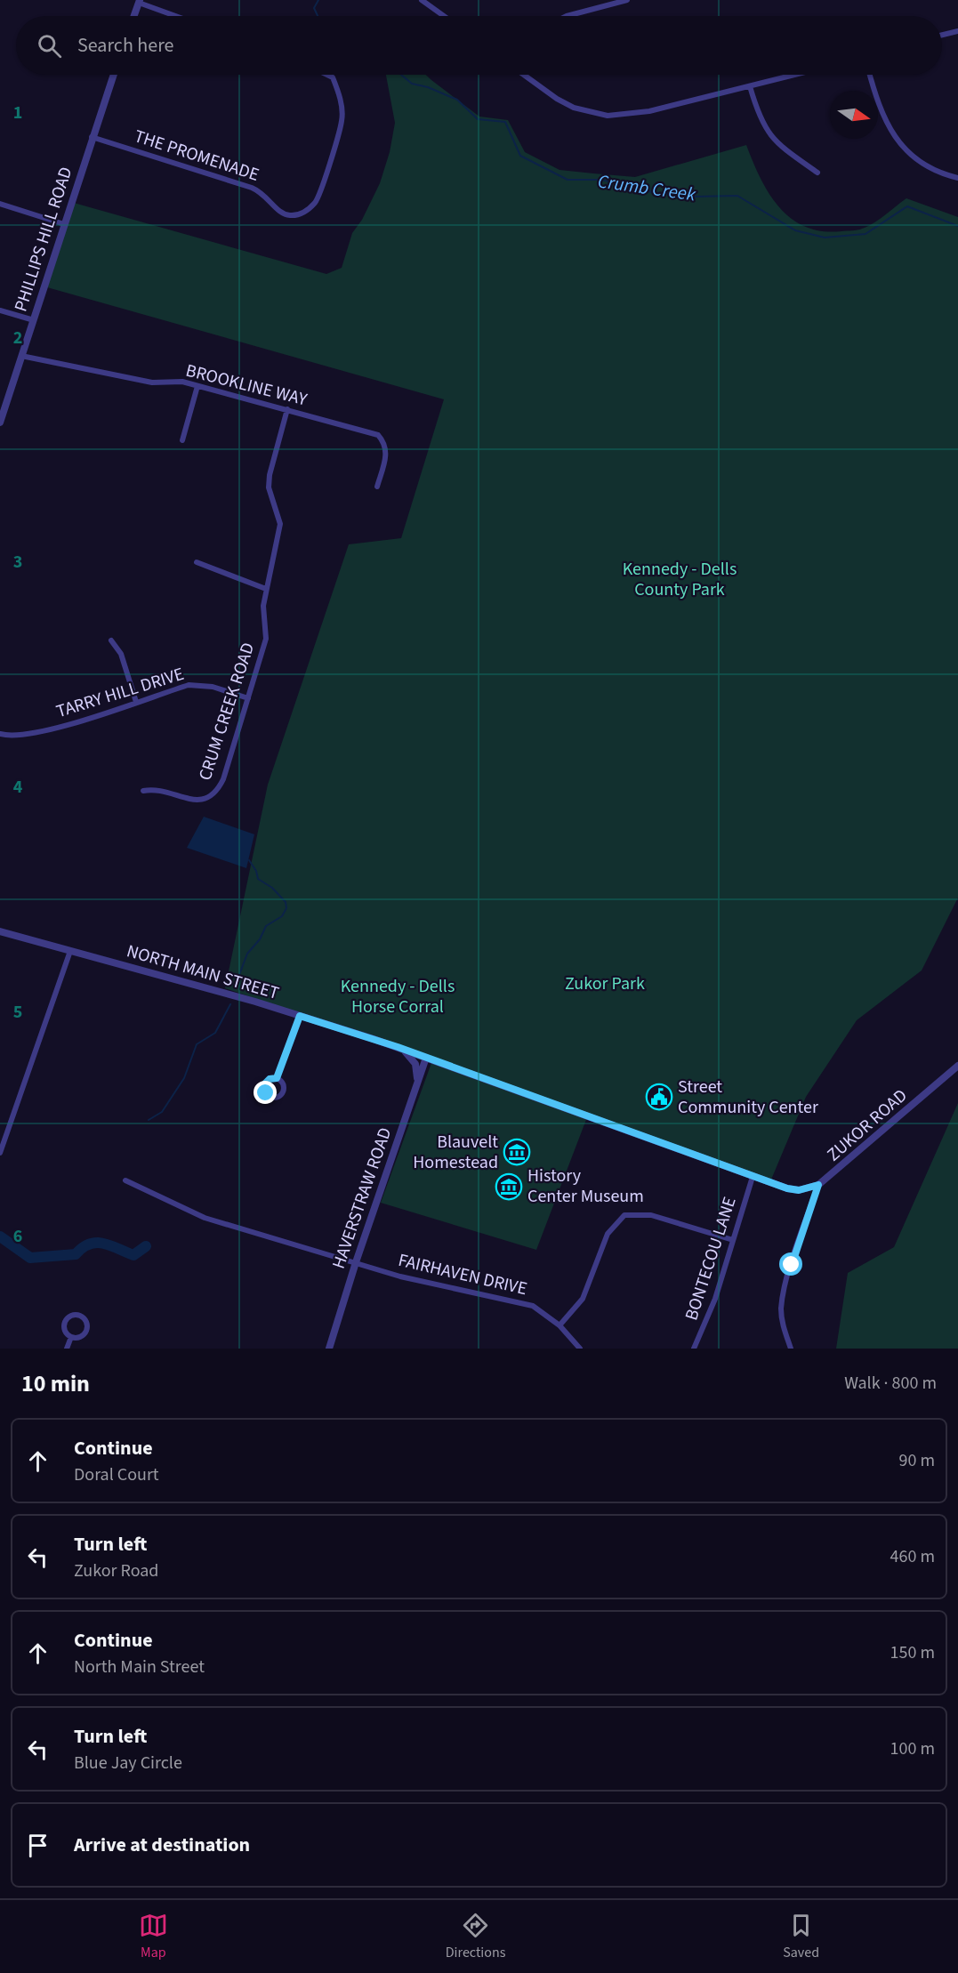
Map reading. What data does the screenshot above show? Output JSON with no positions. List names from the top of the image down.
{
  "streets": {
    "street": [
      "THE PROMENADE",
      "PHILLIPS HILL ROAD",
      "BROOKLINE WAY",
      "TARRY HILL DRIVE",
      "CRUM CREEK ROAD",
      "NORTH MAIN STREET",
      "ZUKOR ROAD",
      "HAVERSTRAW ROAD",
      "BONTECOU LANE",
      "FAIRHAVEN DRIVE"
    ]
  },
  "crossings": [
    ["THE PROMENADE", "PHILLIPS HILL ROAD"],
    ["PHILLIPS HILL ROAD", "BROOKLINE WAY"],
    ["BROOKLINE WAY", "CRUM CREEK ROAD"],
    ["TARRY HILL DRIVE", "CRUM CREEK ROAD"],
    ["NORTH MAIN STREET", "HAVERSTRAW ROAD"],
    ["HAVERSTRAW ROAD", "FAIRHAVEN DRIVE"]
  ],
  "water": ["Crumb Creek"],
  "parks": ["Kennedy - Dells County Park", "Zukor Park", "Kennedy - Dells Horse Corral"],
  "places": {
    "public building": ["Street Community Center"],
    "museum": ["Blauvelt Homestead", "History Center Museum"]
  },
  "north": "right",
  "page": {
    "search": "Search here",
    "heading": ["10 min", "Walk · 800 m"],
    "list": [
      ["Continue", "Doral Court", "90 m"],
      ["Turn left", "Zukor Road", "460 m"],
      ["Continue", "North Main Street", "150 m"],
      ["Turn left", "Blue Jay Circle", "100 m"],
      "Arrive at destination"
    ],
    "nav": ["Map", "Directions", "Saved"]
  },
  "grid": {
    "rows": [
      "1",
      "2",
      "3",
      "4",
      "5",
      "6"
    ]
  }
}
